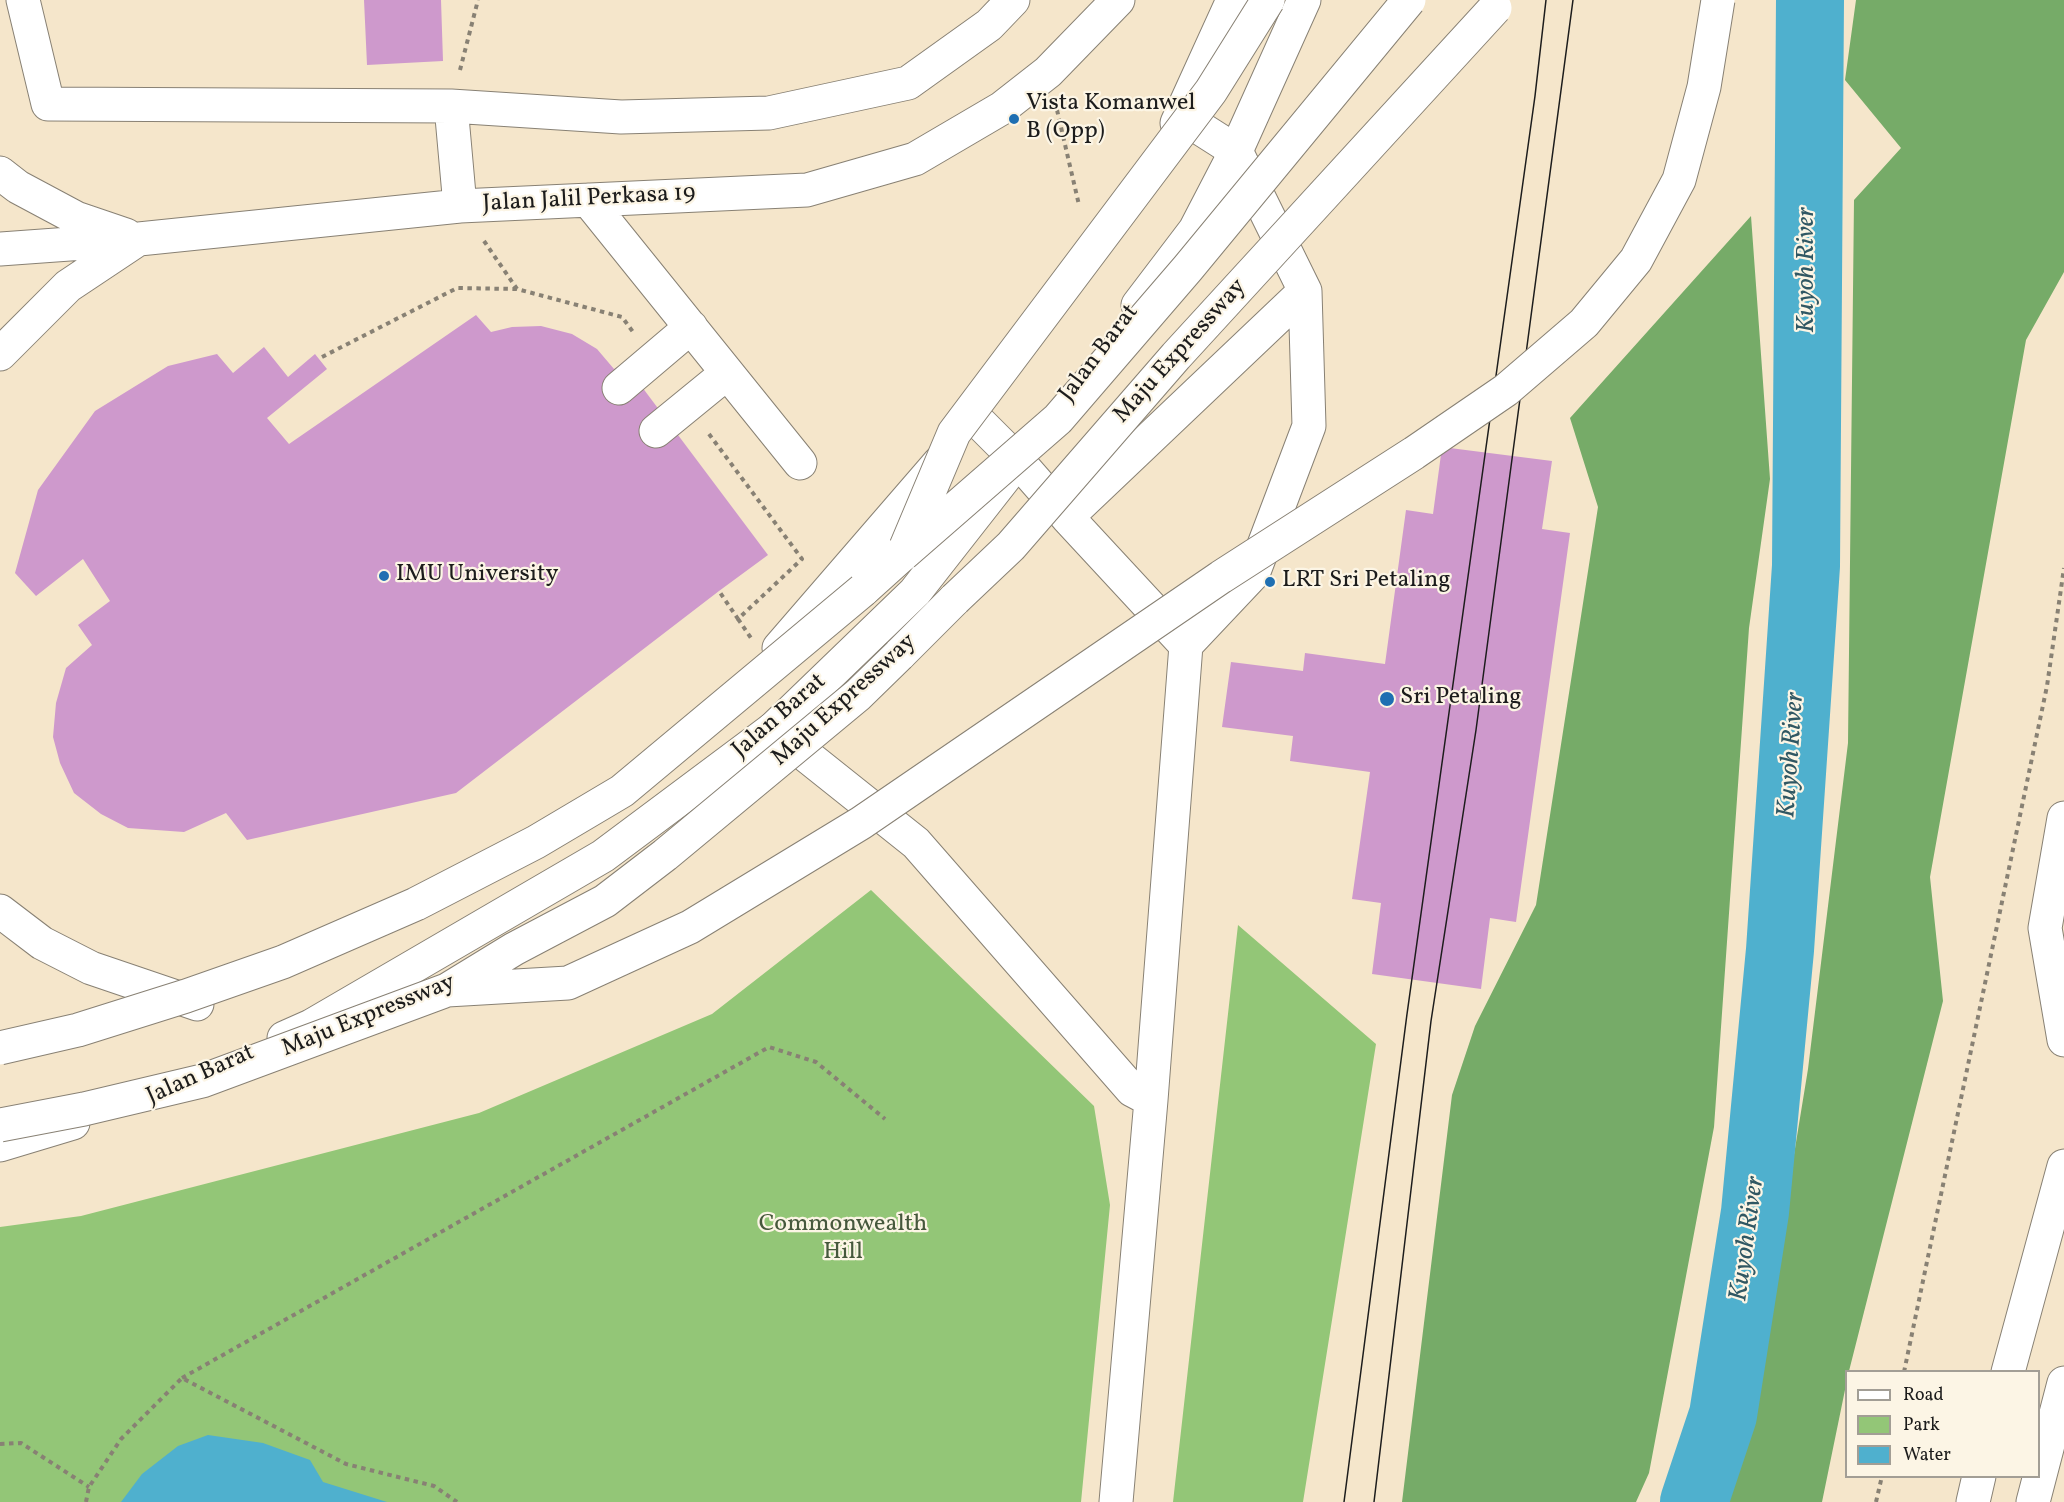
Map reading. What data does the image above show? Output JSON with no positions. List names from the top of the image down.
{
  "streets": {
    "main road": ["Jalan Jalil Perkasa 19", "Maju Expressway", "Jalan Barat"]
  },
  "water": ["Kuyoh River"],
  "parks": ["Commonwealth Hill"],
  "places": [
    "Vista Komanwel B (Opp)",
    "IMU University",
    "LRT Sri Petaling",
    "Sri Petaling"
  ],
  "legend": ["Road", "Park", "Water"]
}
